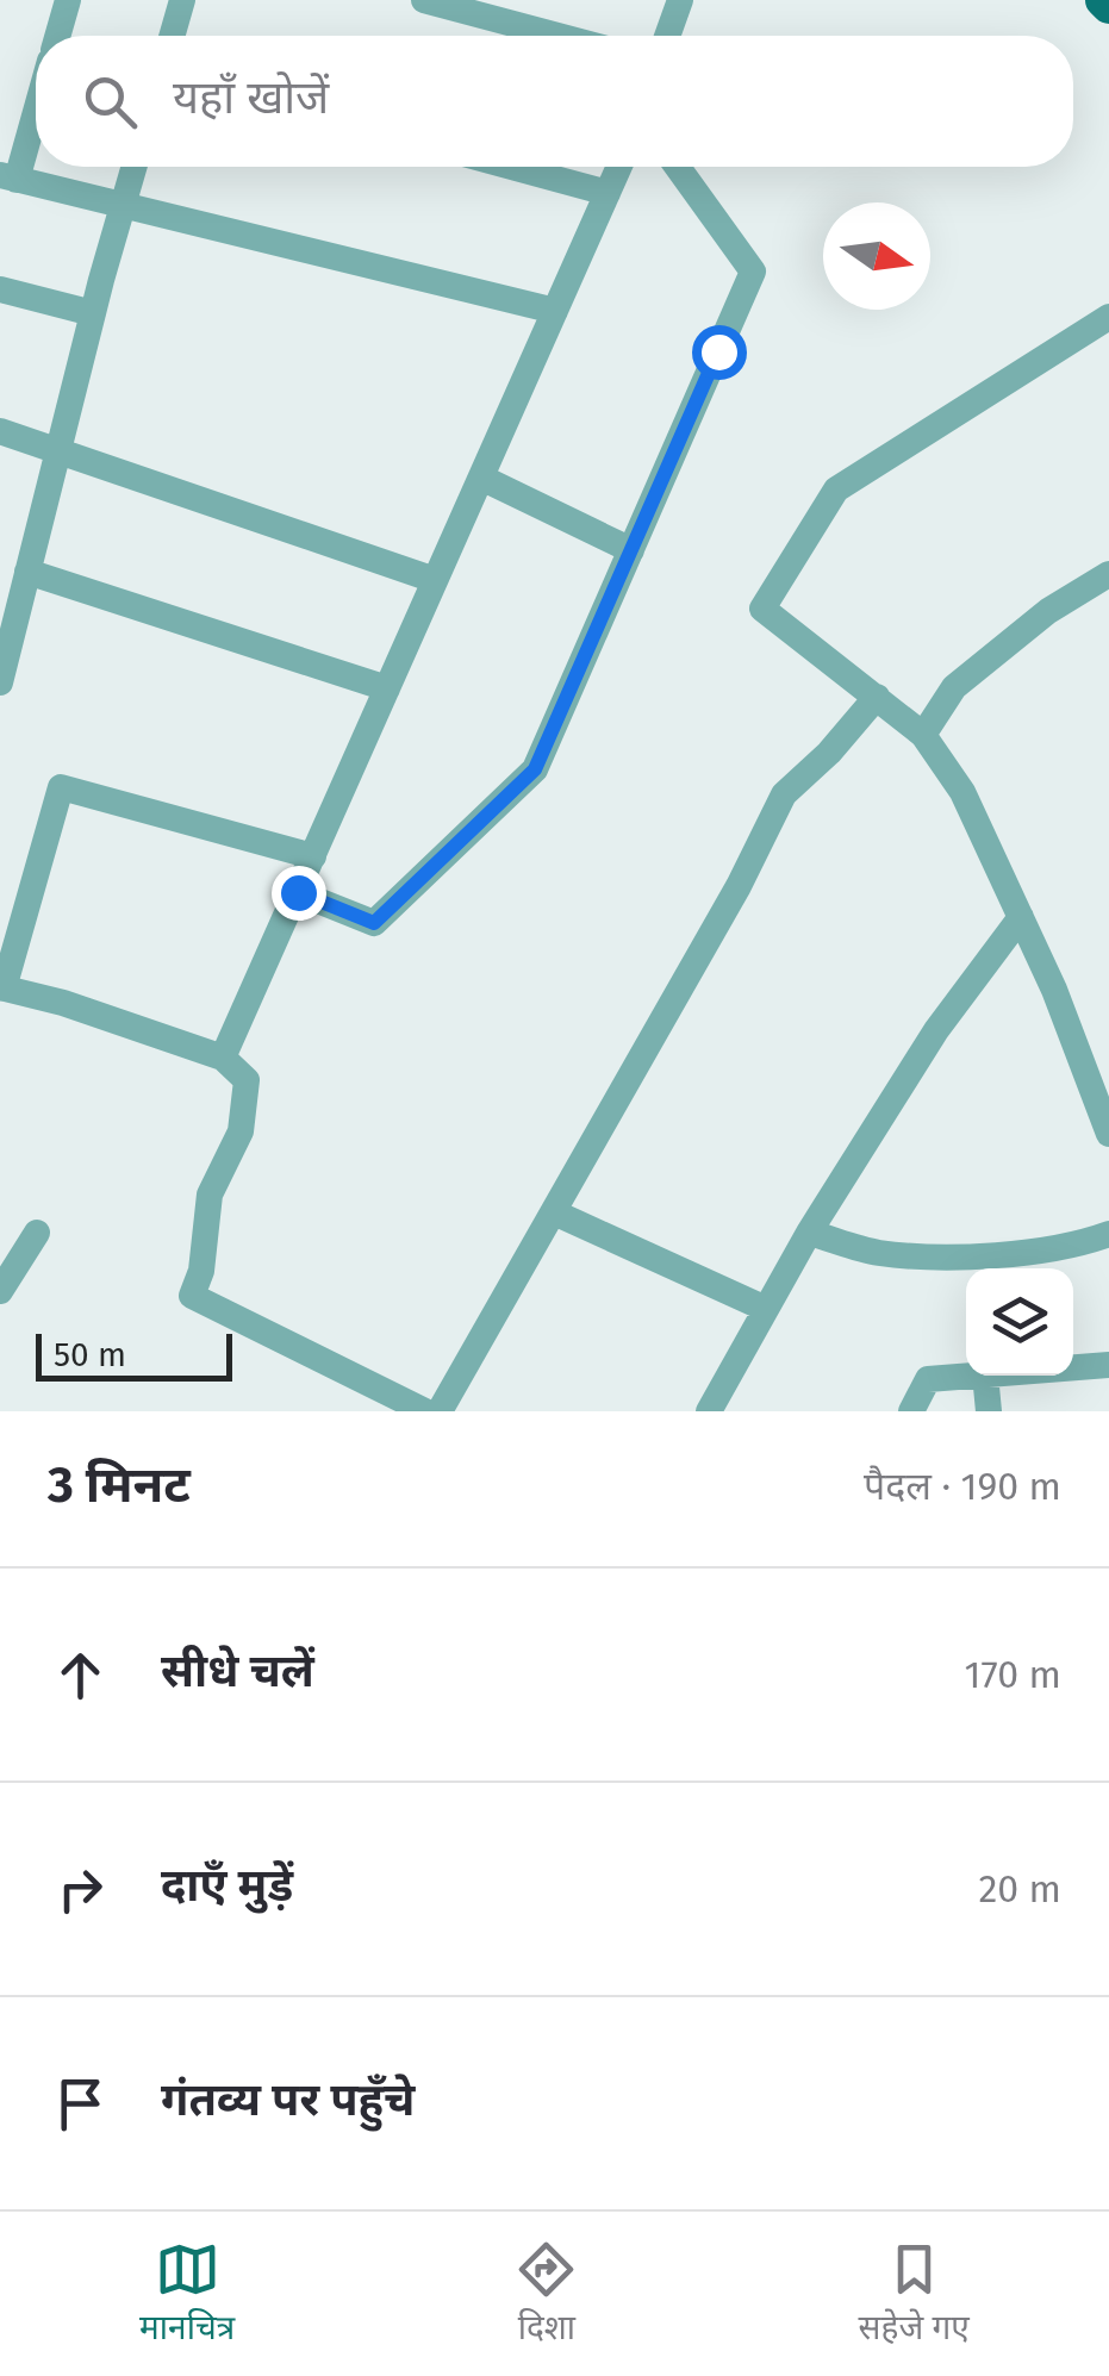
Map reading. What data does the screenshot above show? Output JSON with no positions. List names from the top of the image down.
{
  "scale_bar": "50 m",
  "north": "right",
  "page": {
    "search": "यहाँ खोजें",
    "scale": "50 m",
    "heading": ["3 मिनट", "पैदल · 190 m"],
    "list": [
      ["सीधे चलें", "170 m"],
      ["दाएँ मुड़ें", "20 m"],
      "गंतव्य पर पहुँचे"
    ],
    "nav": ["मानचित्र", "दिशा", "सहेजे गए"]
  }
}
